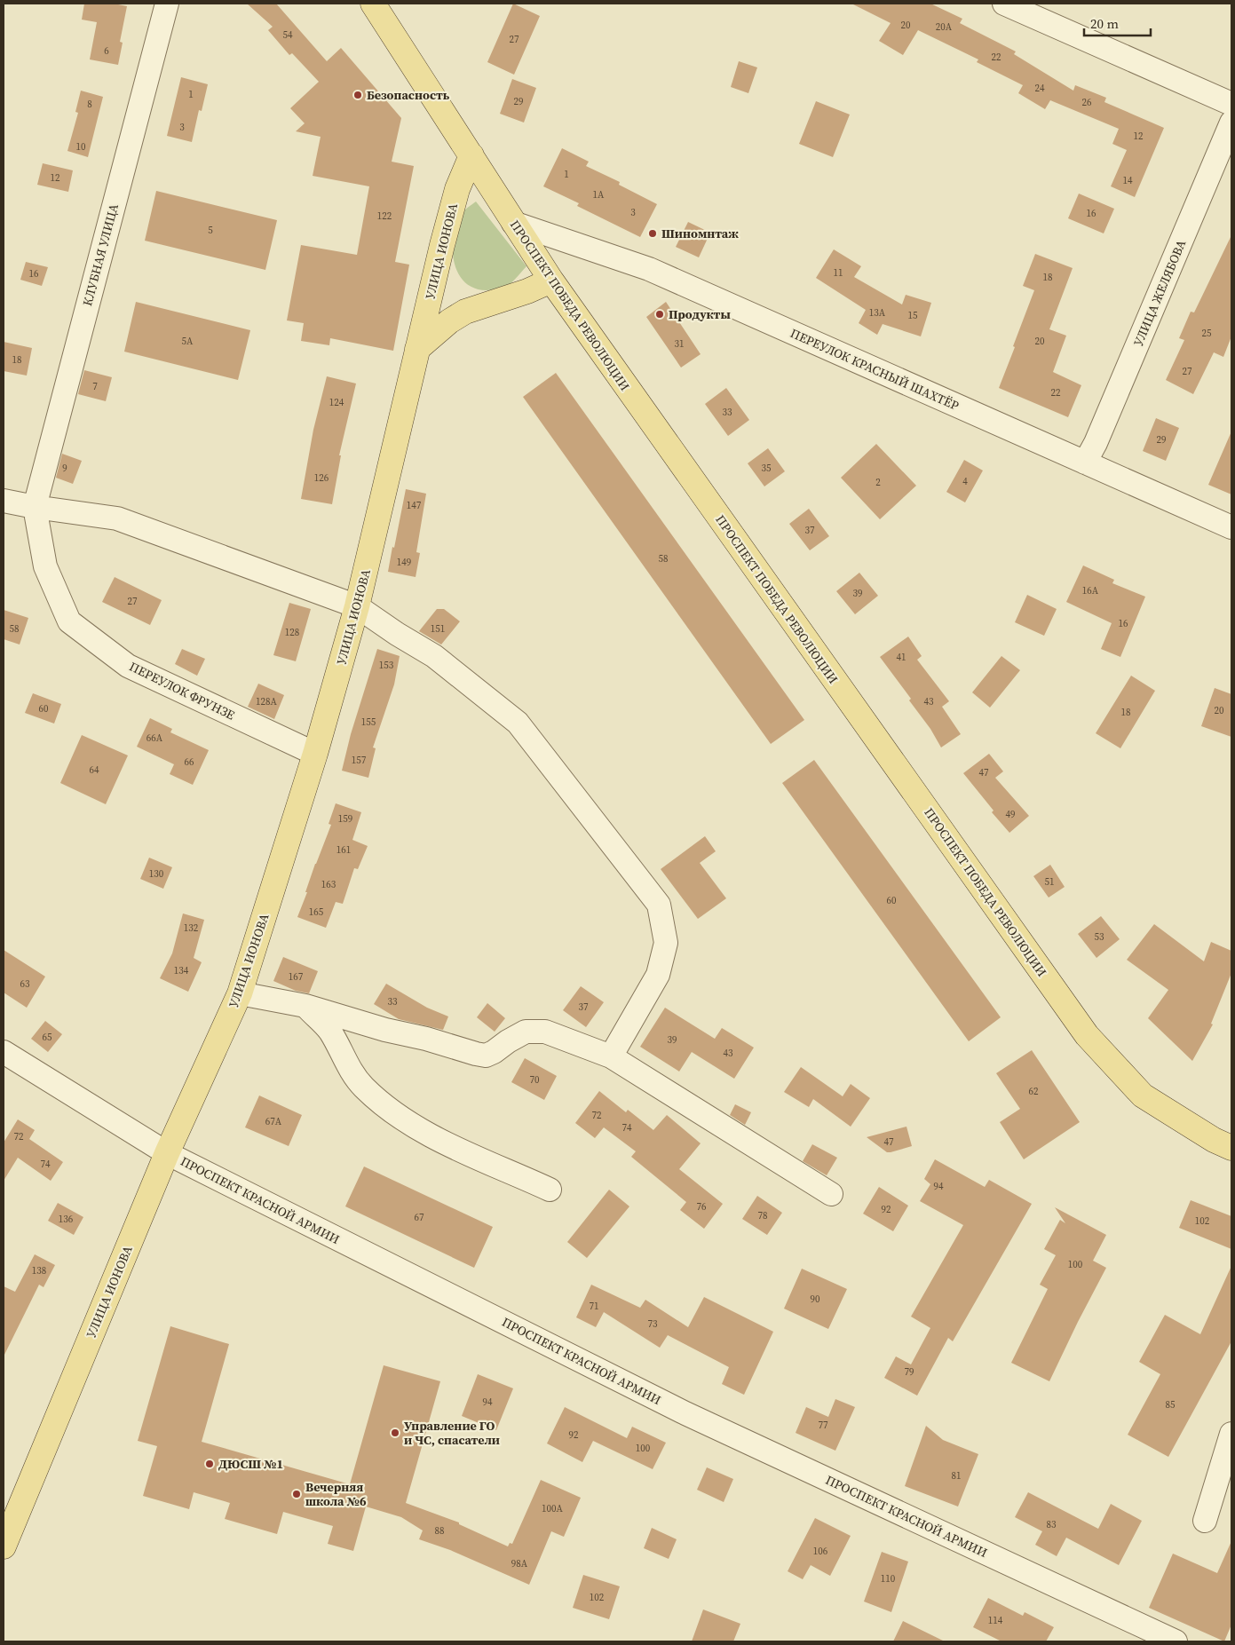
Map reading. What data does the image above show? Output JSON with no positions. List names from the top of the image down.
{
  "streets": {
    "main road": ["УЛИЦА ИОНОВА", "ПРОСПЕКТ ПОБЕДА РЕВОЛЮЦИИ"],
    "street": [
      "КЛУБНАЯ УЛИЦА",
      "УЛИЦА ЖЕЛЯБОВА",
      "ПЕРЕУЛОК КРАСНЫЙ ШАХТЁР",
      "ПЕРЕУЛОК ФРУНЗЕ",
      "ПРОСПЕКТ КРАСНОЙ АРМИИ"
    ]
  },
  "crossings": [
    ["УЛИЦА ИОНОВА", "ПРОСПЕКТ ПОБЕДА РЕВОЛЮЦИИ"],
    ["УЛИЦА ИОНОВА", "ПЕРЕУЛОК ФРУНЗЕ"],
    ["УЛИЦА ИОНОВА", "ПРОСПЕКТ КРАСНОЙ АРМИИ"],
    ["КЛУБНАЯ УЛИЦА", "ПЕРЕУЛОК ФРУНЗЕ"],
    ["УЛИЦА ЖЕЛЯБОВА", "ПЕРЕУЛОК КРАСНЫЙ ШАХТЁР"],
    ["ПРОСПЕКТ ПОБЕДА РЕВОЛЮЦИИ", "ПЕРЕУЛОК КРАСНЫЙ ШАХТЁР"]
  ],
  "places": [
    "Безопасность",
    "Шиномнтаж",
    "Продукты",
    "Управление ГО и ЧС, спасатели",
    "ДЮСШ №1",
    "Вечерняя школа №6"
  ],
  "house_numbers": [
    "20",
    "20А",
    "54",
    "27",
    "6",
    "22",
    "24",
    "1",
    "29",
    "26",
    "8",
    "3",
    "12",
    "10",
    "1",
    "12",
    "14",
    "1А",
    "3",
    "16",
    "122",
    "5",
    "11",
    "16",
    "18",
    "13А",
    "15",
    "25",
    "5А",
    "20",
    "31",
    "18",
    "27",
    "7",
    "22",
    "124",
    "33",
    "29",
    "9",
    "35",
    "126",
    "4",
    "2",
    "147",
    "37",
    "58",
    "149",
    "16А",
    "39",
    "27",
    "16",
    "58",
    "151",
    "128",
    "41",
    "153",
    "128А",
    "43",
    "60",
    "20",
    "18",
    "155",
    "66А",
    "157",
    "66",
    "64",
    "47",
    "49",
    "159",
    "161",
    "130",
    "51",
    "163",
    "60",
    "165",
    "132",
    "53",
    "134",
    "167",
    "63",
    "33",
    "37",
    "65",
    "39",
    "43",
    "70",
    "62",
    "72",
    "67А",
    "74",
    "72",
    "47",
    "74",
    "94",
    "76",
    "92",
    "78",
    "67",
    "136",
    "102",
    "100",
    "138",
    "90",
    "71",
    "73",
    "79",
    "94",
    "85",
    "77",
    "92",
    "100",
    "81",
    "100А",
    "83",
    "88",
    "106",
    "98А",
    "110",
    "102",
    "114"
  ],
  "scale_bar": "20 m"
}
